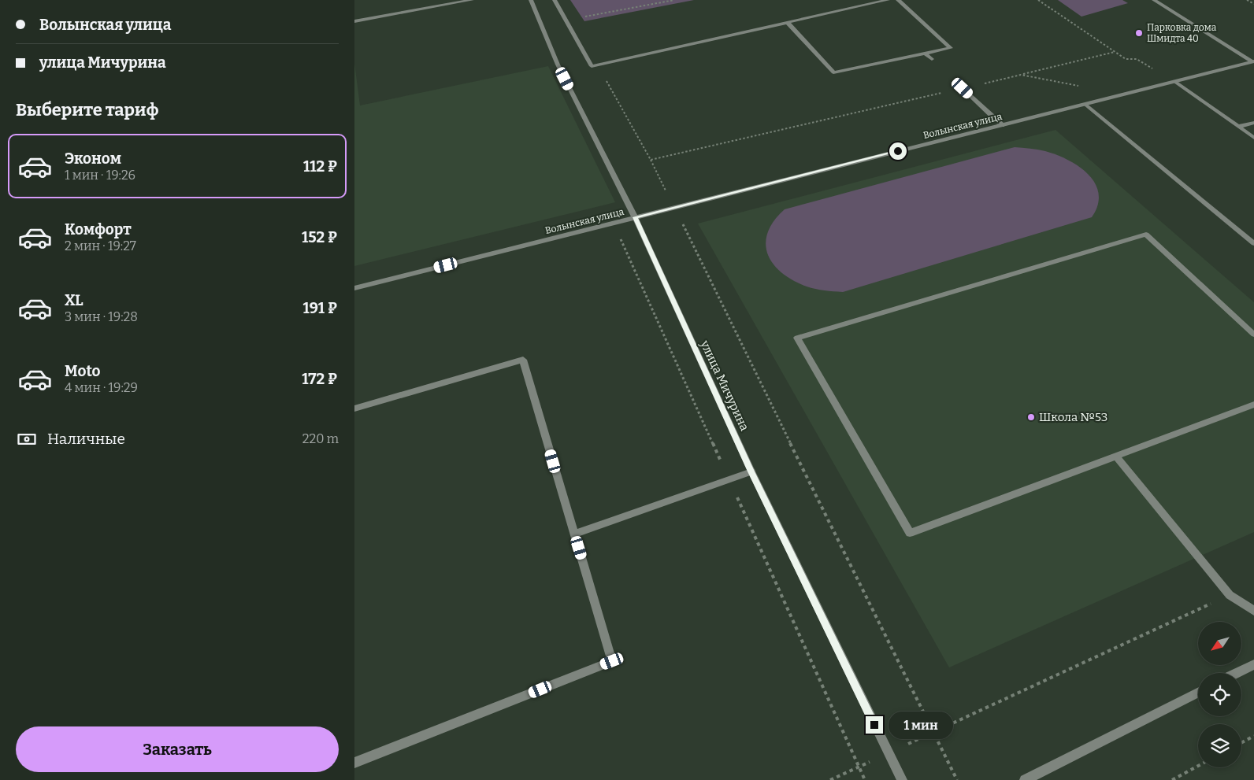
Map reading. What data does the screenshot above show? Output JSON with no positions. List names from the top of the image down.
{
  "streets": {
    "street": ["Волынская улица", "улица Мичурина"]
  },
  "crossings": [
    ["Волынская улица", "улица Мичурина"]
  ],
  "places": ["Парковка дома Шмидта 40", "Школа №53"],
  "north": "bottom left",
  "page": {
    "banner": ["Волынская улица", "улица Мичурина"],
    "heading": "Выберите тариф",
    "list": [
      {
        "name": "Эконом",
        "note": "1 мин · 19:26",
        "value": "112 ₽"
      },
      {
        "name": "Комфорт",
        "note": "2 мин · 19:27",
        "value": "152 ₽"
      },
      {
        "name": "XL",
        "note": "3 мин · 19:28",
        "value": "191 ₽"
      },
      {
        "name": "Moto",
        "note": "4 мин · 19:29",
        "value": "172 ₽"
      }
    ],
    "pay": ["Наличные", "220 m"],
    "bubble": "1 мин",
    "buttons": "Заказать"
  }
}
